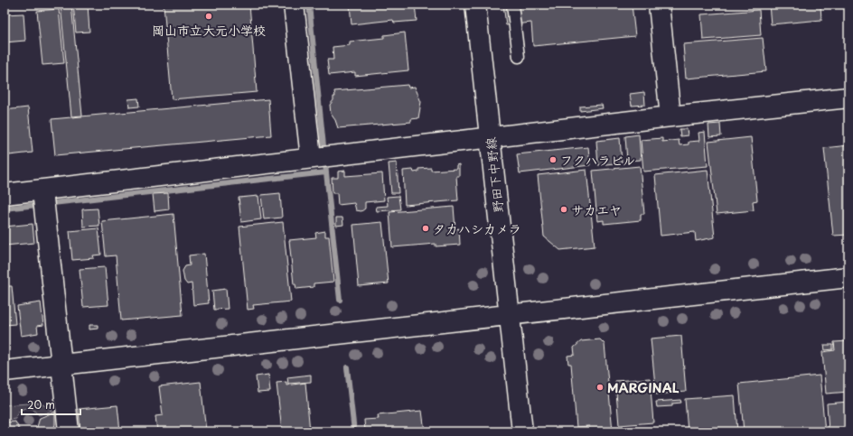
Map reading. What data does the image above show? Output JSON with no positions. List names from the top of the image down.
{
  "streets": {
    "street": ["野田下中野線"]
  },
  "places": [
    "岡山市立大元小学校",
    "フクハラビル",
    "サカエヤ",
    "タカハシカメラ",
    "MARGINAL"
  ],
  "scale_bar": "20 m"
}
